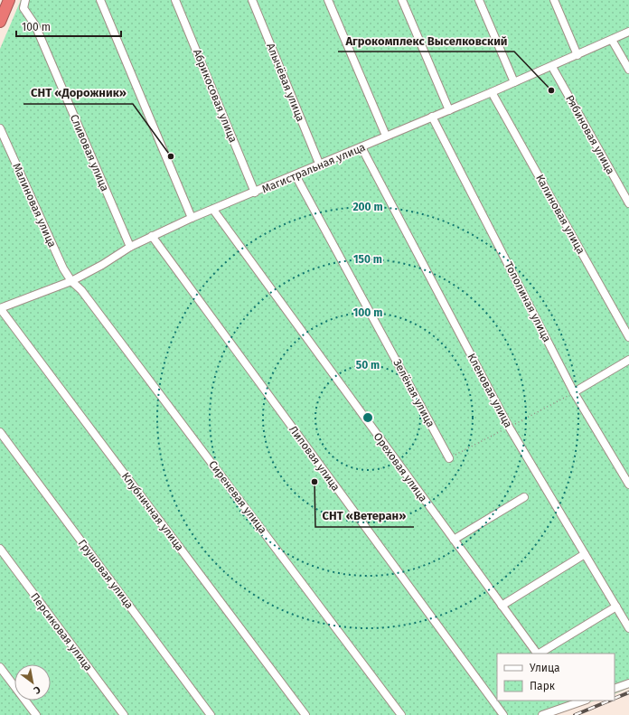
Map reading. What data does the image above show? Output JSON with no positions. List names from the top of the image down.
{
  "streets": {
    "street": [
      "Алычёвая улица",
      "Абрикосовая улица",
      "Рябиновая улица",
      "Сливовая улица",
      "Магистральная улица",
      "Малиновая улица",
      "Калиновая улица",
      "Тополиная улица",
      "Кленовая улица",
      "Зелёная улица",
      "Липовая улица",
      "Ореховая улица",
      "Сиреневая улица",
      "Клубничная улица",
      "Грушовая улица",
      "Персиковая улица"
    ]
  },
  "crossings": [
    ["Алычёвая улица", "Магистральная улица"],
    ["Абрикосовая улица", "Магистральная улица"],
    ["Рябиновая улица", "Магистральная улица"],
    ["Сливовая улица", "Магистральная улица"],
    ["Магистральная улица", "Малиновая улица"],
    ["Магистральная улица", "Калиновая улица"],
    ["Магистральная улица", "Тополиная улица"],
    ["Магистральная улица", "Кленовая улица"],
    ["Магистральная улица", "Зелёная улица"],
    ["Магистральная улица", "Липовая улица"],
    ["Магистральная улица", "Ореховая улица"],
    ["Магистральная улица", "Сиреневая улица"],
    ["Магистральная улица", "Клубничная улица"],
    ["Малиновая улица", "Сиреневая улица"]
  ],
  "places": ["Агрокомплекс Выселковский", "СНТ «Дорожник»", "СНТ «Ветеран»"],
  "legend": ["Улица", "Парк"],
  "scale_bar": "100 m",
  "north": "bottom right",
  "rings": [
    "200 m",
    "150 m",
    "100 m",
    "50 m"
  ]
}
